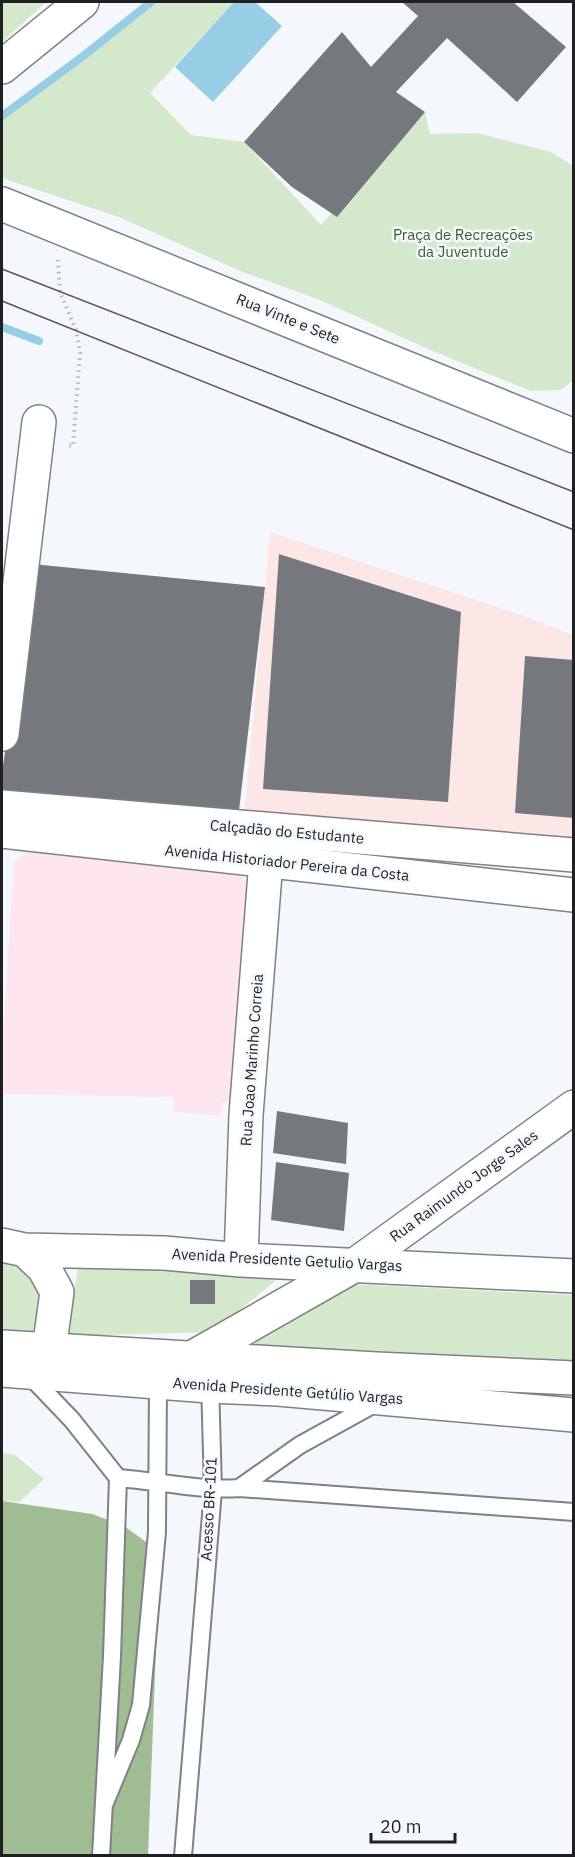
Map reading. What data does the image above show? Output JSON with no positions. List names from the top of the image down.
{
  "streets": {
    "street": [
      "Rua Vinte e Sete",
      "Calçadão do Estudante",
      "Avenida Historiador Pereira da Costa",
      "Rua Joao Marinho Correia",
      "Rua Raimundo Jorge Sales",
      "Avenida Presidente Getulio Vargas",
      "Avenida Presidente Getúlio Vargas"
    ],
    "lane": ["Acesso BR-101"]
  },
  "crossings": [
    ["Avenida Historiador Pereira da Costa", "Rua Joao Marinho Correia"],
    ["Rua Joao Marinho Correia", "Avenida Presidente Getulio Vargas"],
    ["Rua Raimundo Jorge Sales", "Avenida Presidente Getulio Vargas"],
    ["Rua Raimundo Jorge Sales", "Avenida Presidente Getúlio Vargas"],
    ["Rua Raimundo Jorge Sales", "Acesso BR-101"],
    ["Avenida Presidente Getúlio Vargas", "Acesso BR-101"]
  ],
  "parks": ["Praça de Recreações da Juventude"],
  "scale_bar": "20 m"
}
